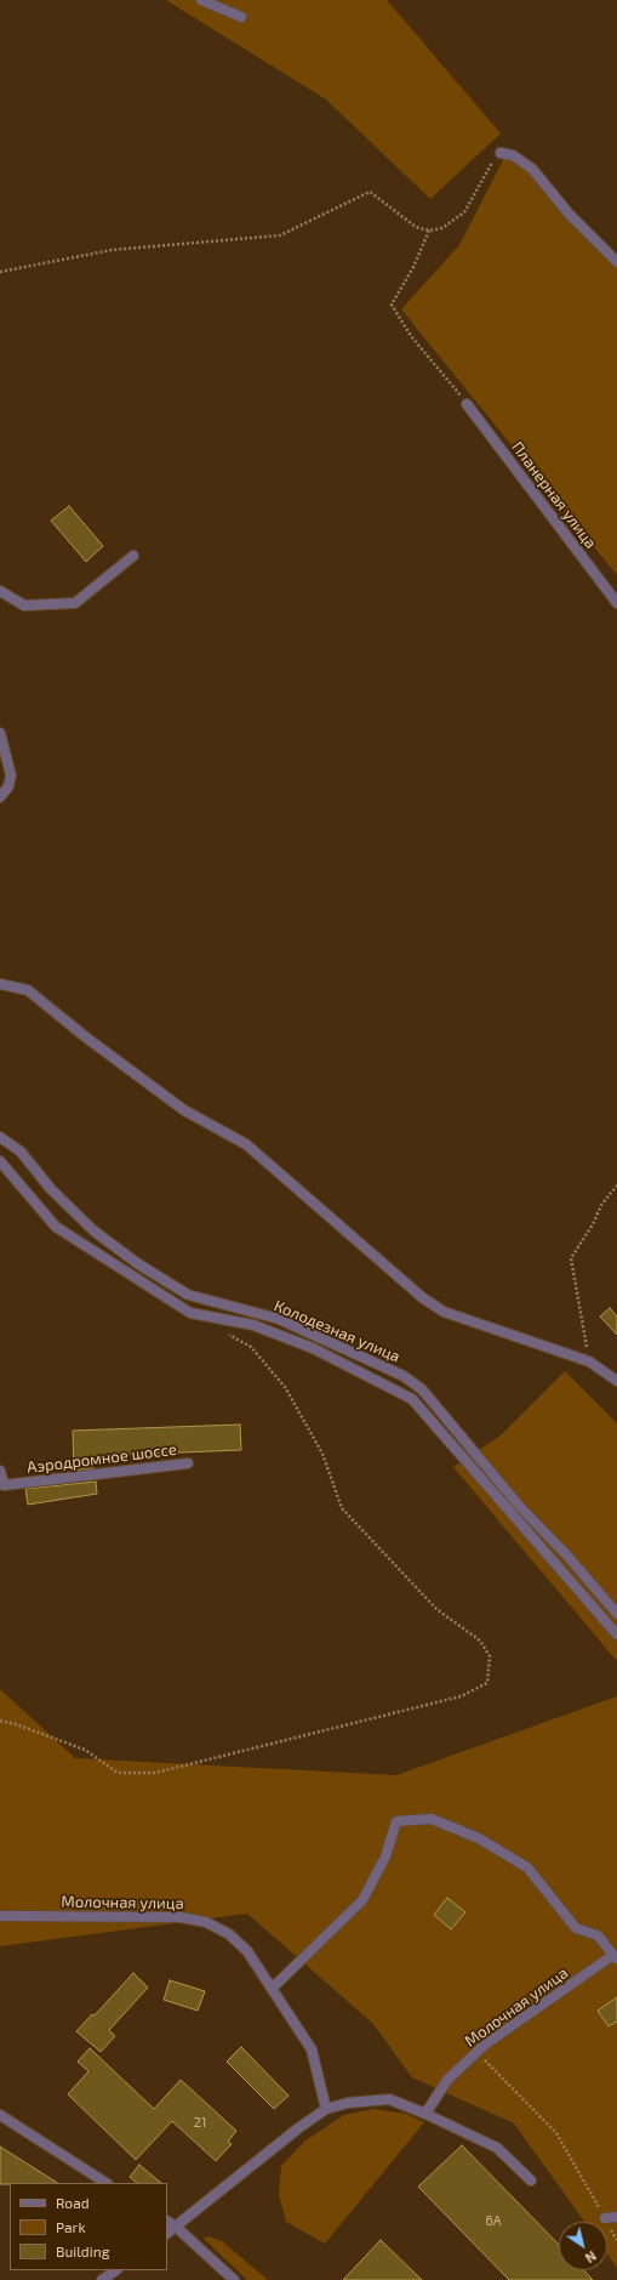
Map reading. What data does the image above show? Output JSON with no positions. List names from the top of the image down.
{
  "streets": {
    "street": [
      "Планерная улица",
      "Колодезная улица",
      "Аэродромное шоссе",
      "Молочная улица"
    ]
  },
  "house_numbers": ["21", "6А"],
  "legend": ["Road", "Park", "Building"],
  "north": "bottom right"
}
